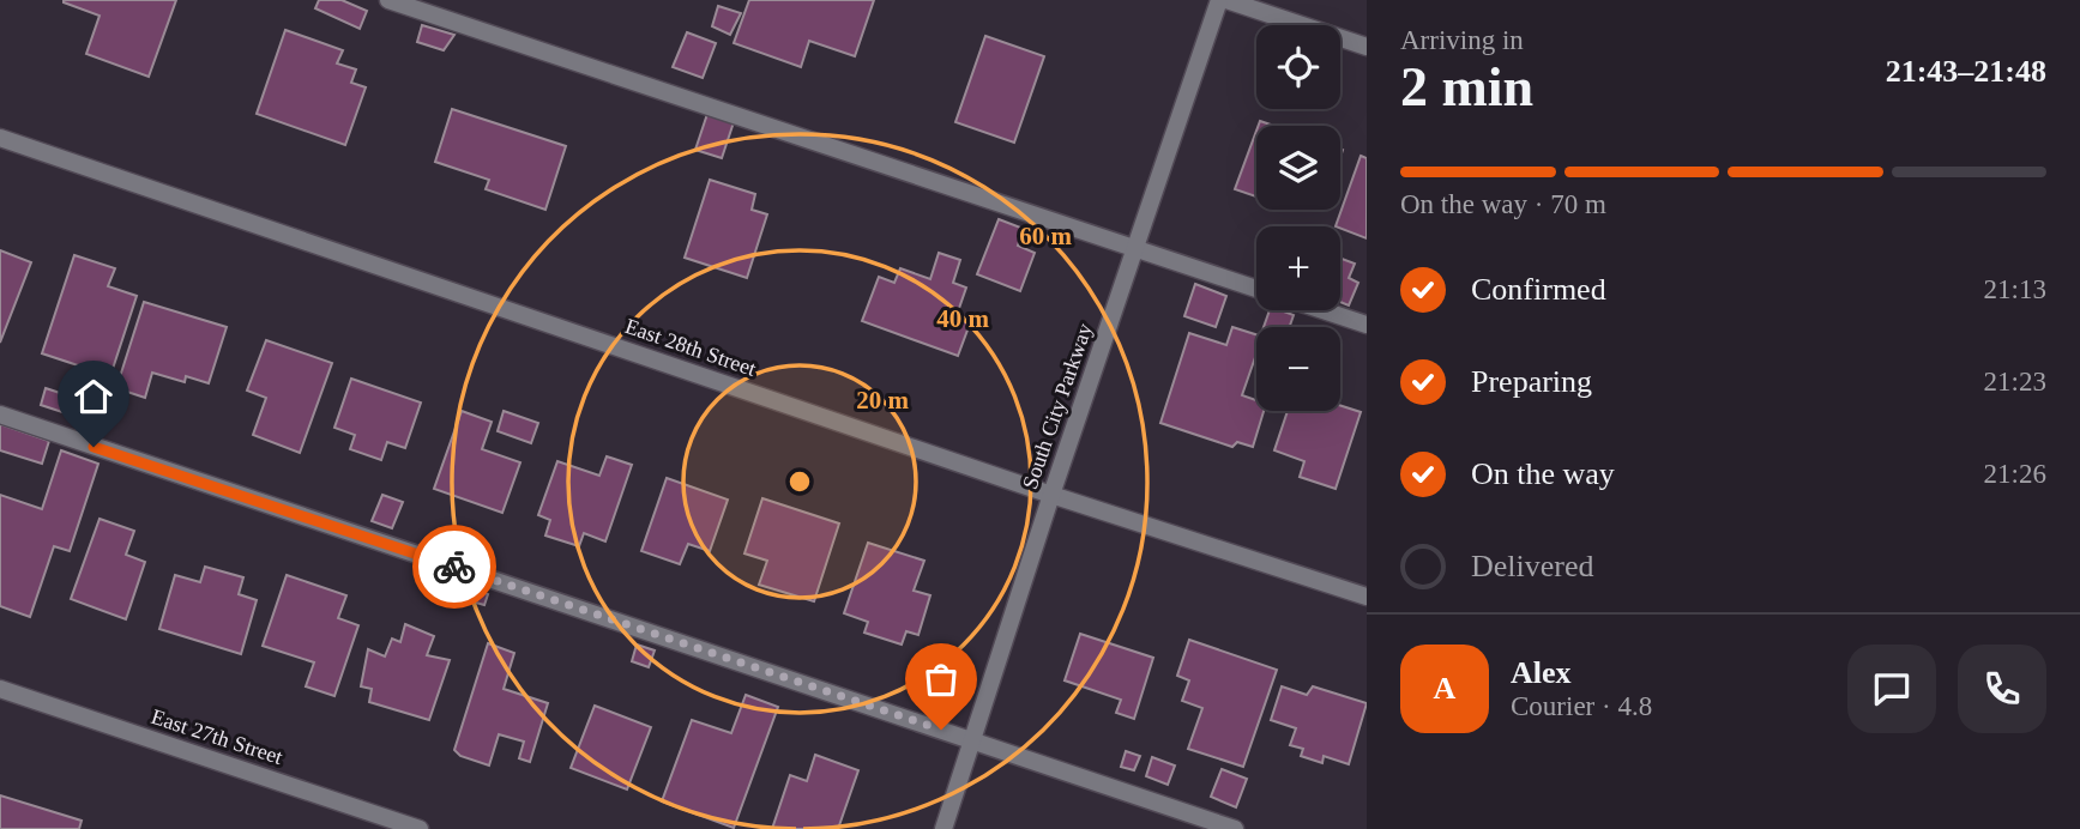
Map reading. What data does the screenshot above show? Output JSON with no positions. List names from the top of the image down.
{
  "streets": {
    "street": ["East 28th Street", "South City Parkway", "East 27th Street"]
  },
  "crossings": [
    ["East 28th Street", "South City Parkway"]
  ],
  "page": {
    "heading": ["2 min", "Arriving in", "21:43–21:48"],
    "panel": ["Alex", "Courier · 4.8"],
    "map_buttons": ["+", "−"],
    "bar": "On the way · 70 m",
    "list": [
      ["Confirmed", "21:13"],
      ["Preparing", "21:23"],
      ["On the way", "21:26"],
      "Delivered"
    ],
    "round": "A"
  },
  "rings": ["60 m", "40 m", "20 m"]
}
